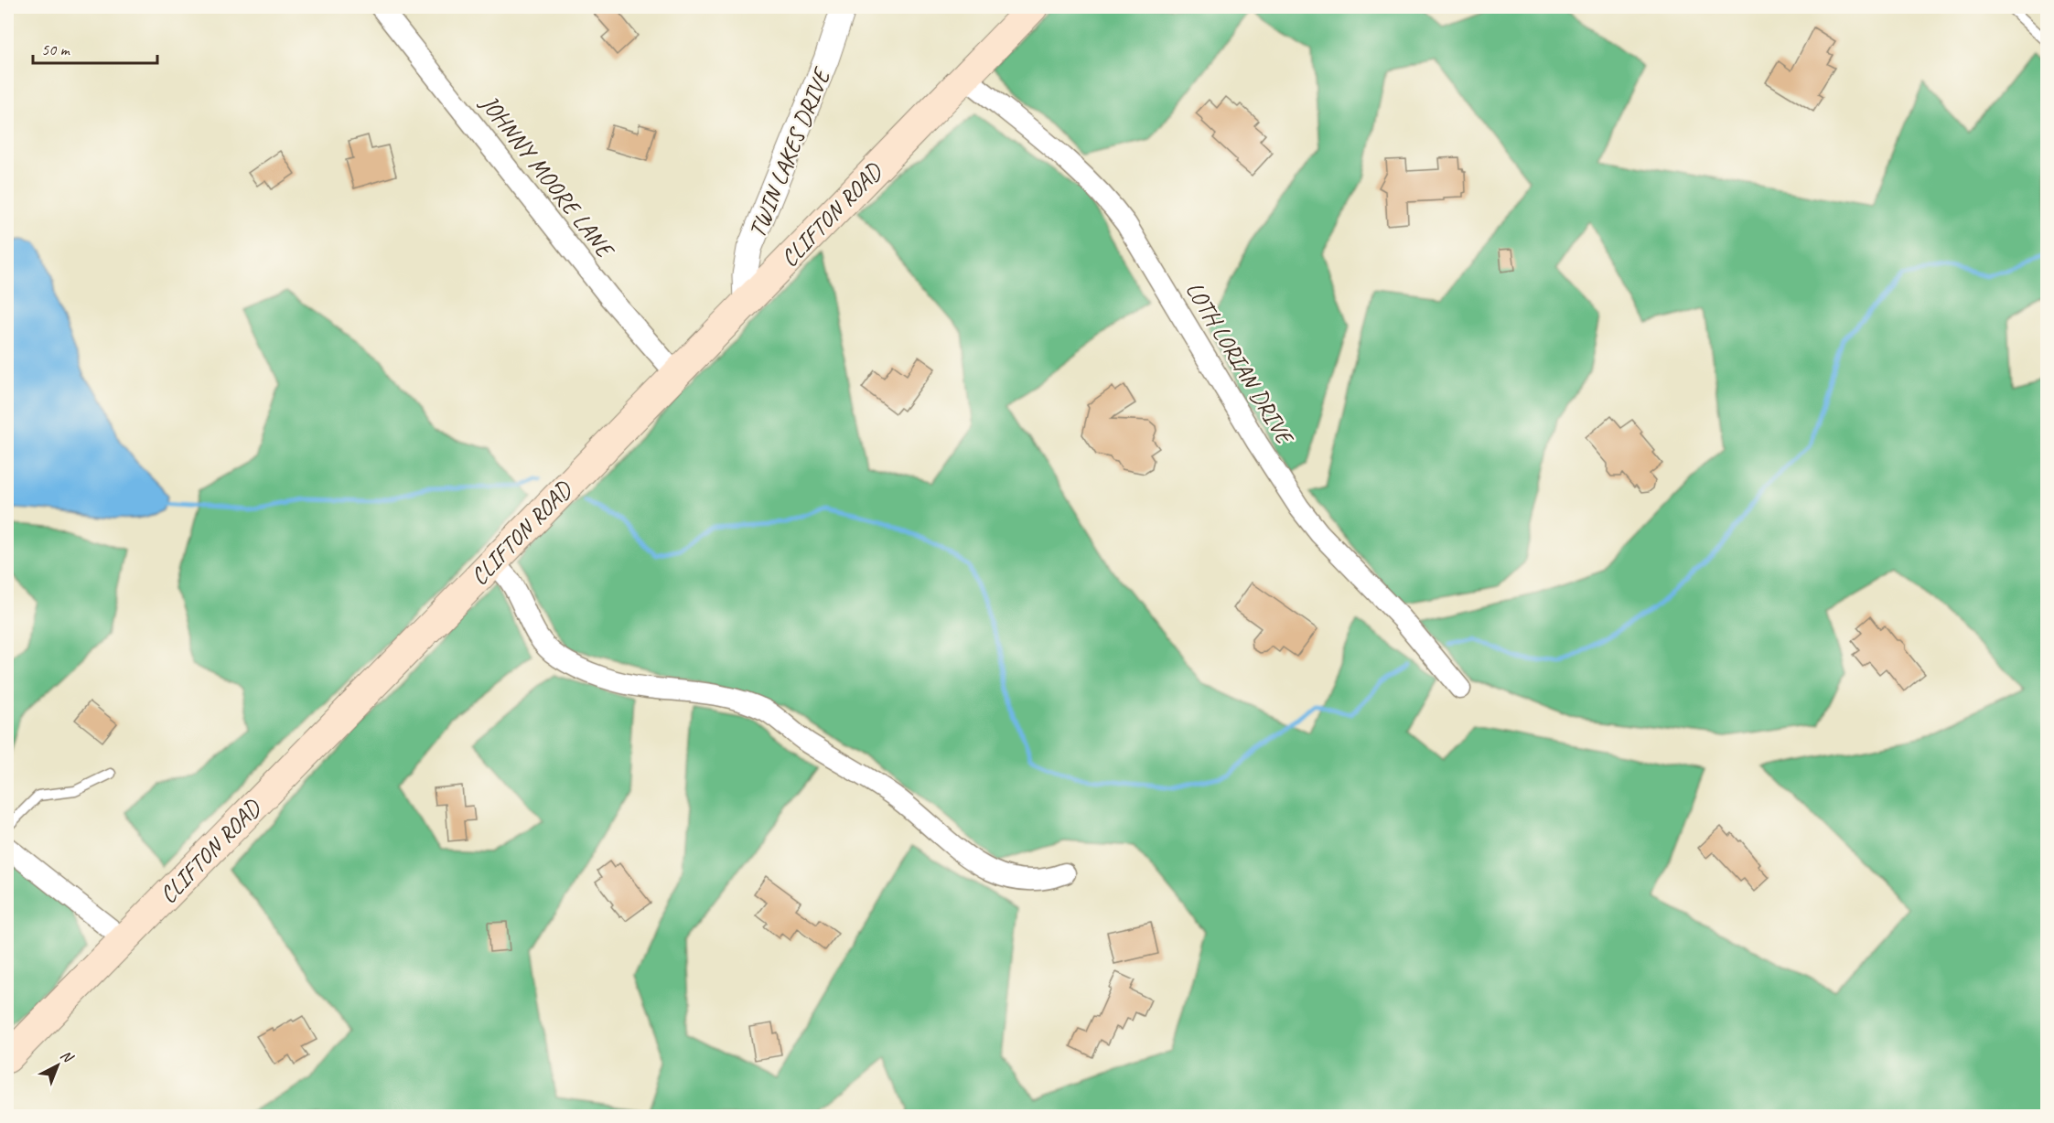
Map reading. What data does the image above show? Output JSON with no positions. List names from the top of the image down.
{
  "streets": {
    "main road": ["CLIFTON ROAD"],
    "street": ["TWIN LAKES DRIVE", "JOHNNY MOORE LANE", "LOTH LORIAN DRIVE"]
  },
  "crossings": [
    ["TWIN LAKES DRIVE", "CLIFTON ROAD"],
    ["JOHNNY MOORE LANE", "CLIFTON ROAD"],
    ["CLIFTON ROAD", "LOTH LORIAN DRIVE"]
  ],
  "scale_bar": "50 m",
  "north": "top right"
}
